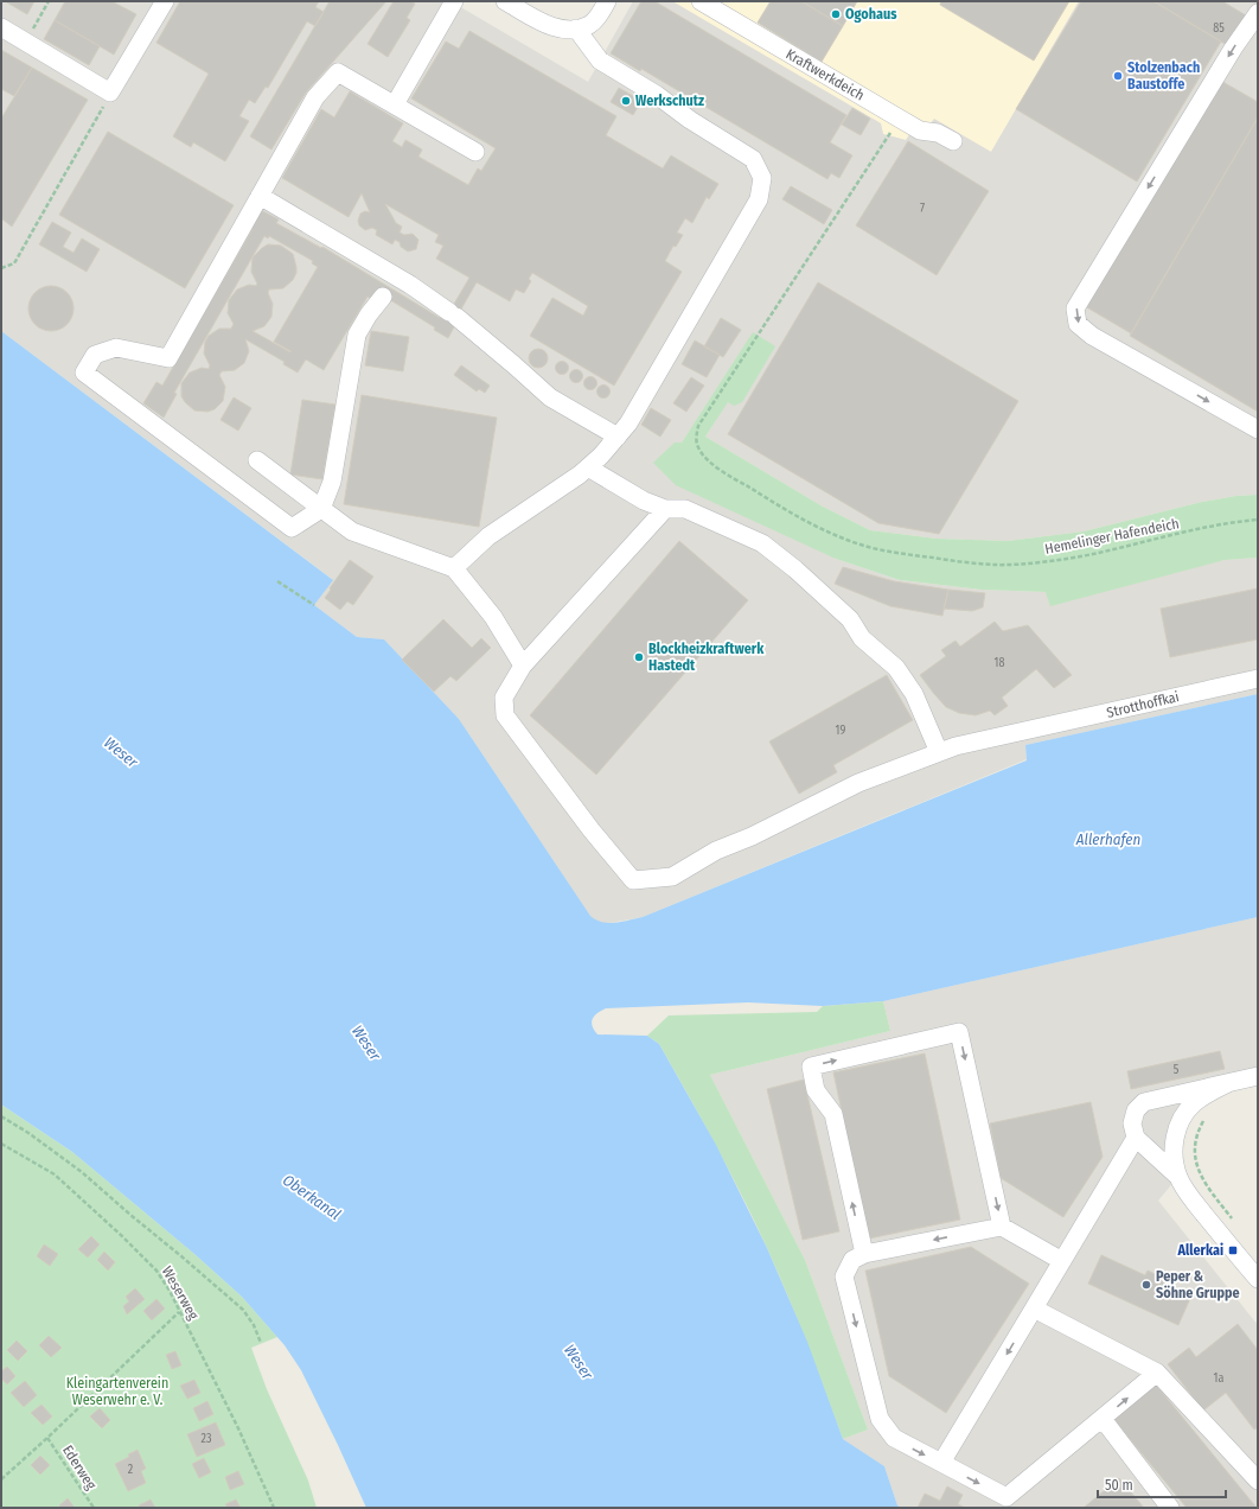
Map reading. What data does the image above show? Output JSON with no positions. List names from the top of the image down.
{
  "streets": {
    "street": ["Kraftwerkdeich", "Strotthoffkai"],
    "path": ["Hemelinger Hafendeich", "Weserweg", "Ederweg"]
  },
  "crossings": [
    ["Kraftwerkdeich", "Hemelinger Hafendeich"]
  ],
  "water": ["Weser", "Allerhafen", "Oberkanal"],
  "parks": ["Kleingartenverein Weserwehr e. V."],
  "places": {
    "other": [
      "Ogohaus",
      "Stolzenbach Baustoffe",
      "Werkschutz",
      "Blockheizkraftwerk Hastedt",
      "Peper & Söhne Gruppe"
    ],
    "transit": ["Allerkai"]
  },
  "house_numbers": [
    "85",
    "7",
    "18",
    "19",
    "5",
    "1a",
    "23",
    "2"
  ],
  "scale_bar": "50 m"
}
